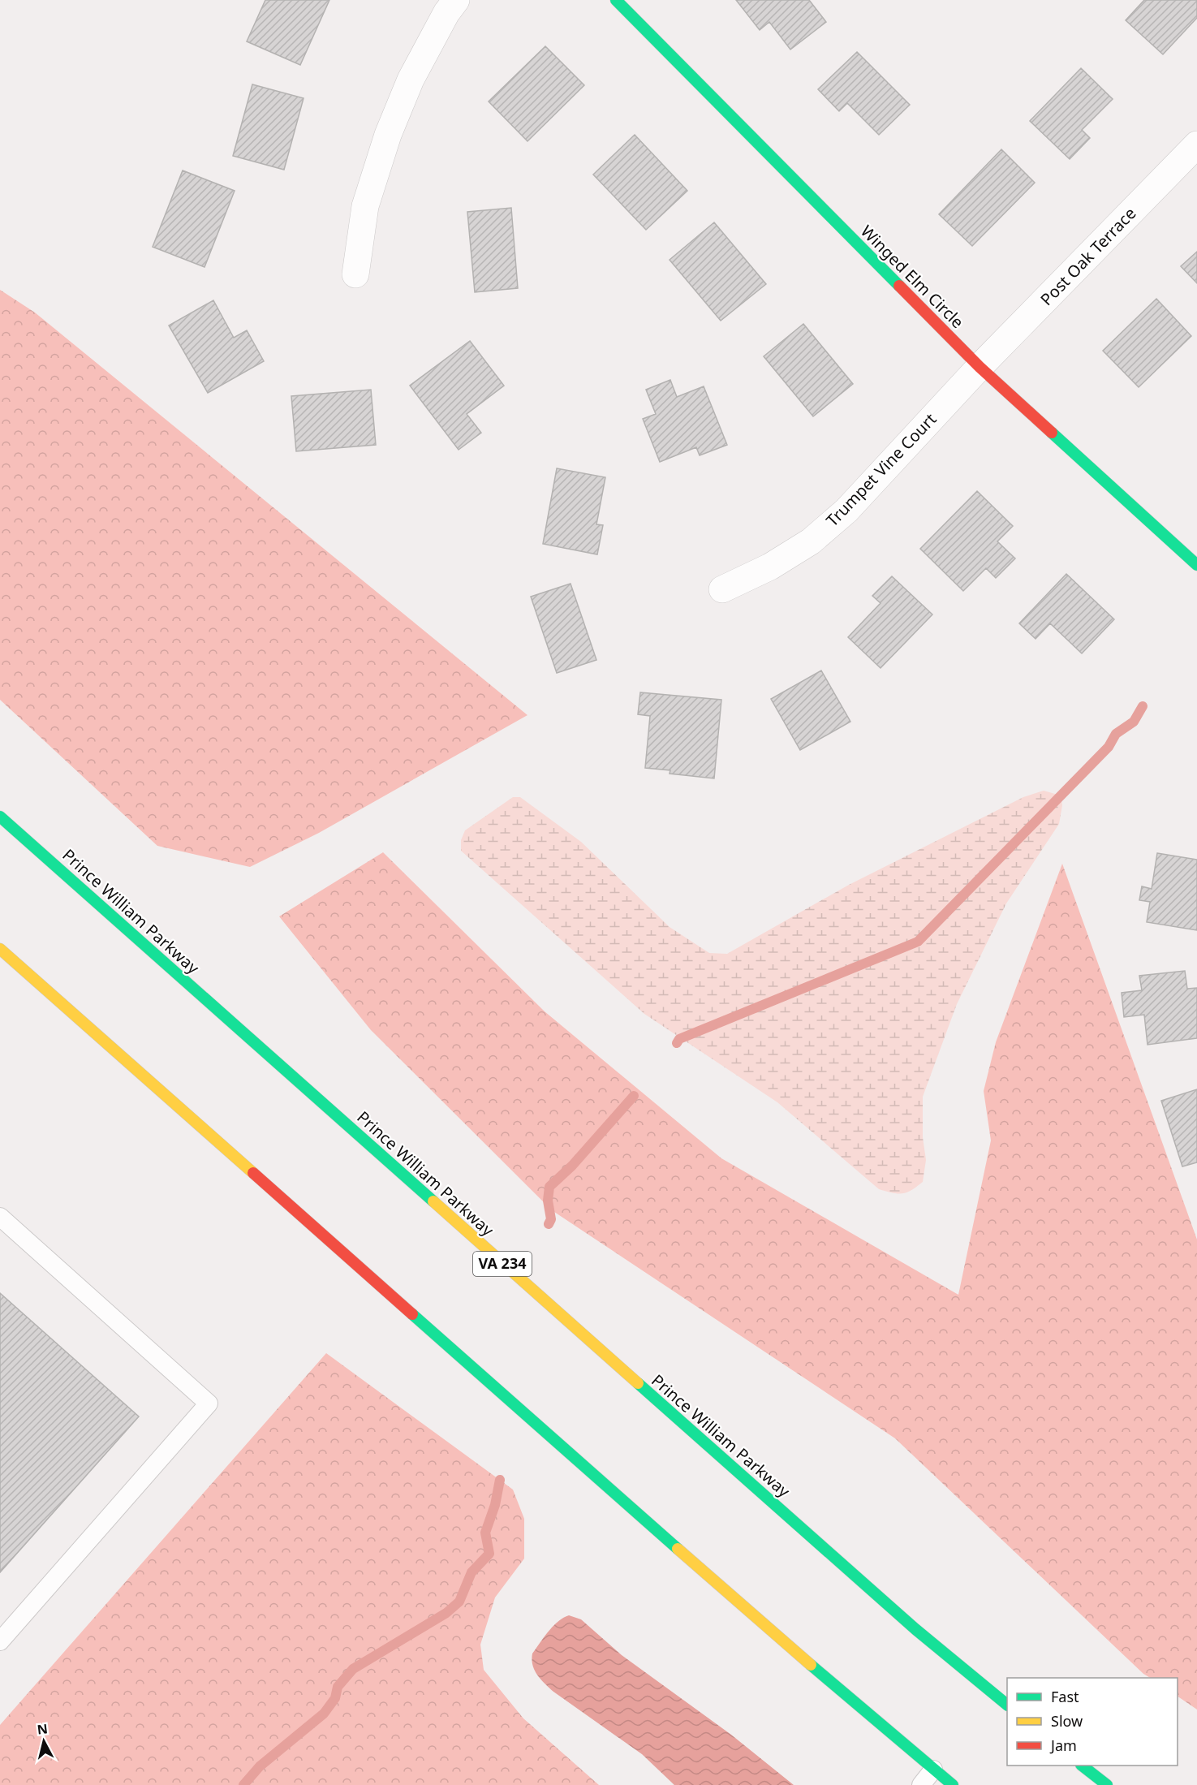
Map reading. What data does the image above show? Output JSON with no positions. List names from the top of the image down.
{
  "streets": {
    "main road": ["Winged Elm Circle", "Prince William Parkway", "VA 234"],
    "street": ["Post Oak Terrace", "Trumpet Vine Court"]
  },
  "crossings": [
    ["Post Oak Terrace", "Winged Elm Circle"],
    ["Post Oak Terrace", "Trumpet Vine Court"],
    ["Winged Elm Circle", "Trumpet Vine Court"]
  ],
  "legend": ["Fast", "Slow", "Jam"],
  "north": "top"
}
